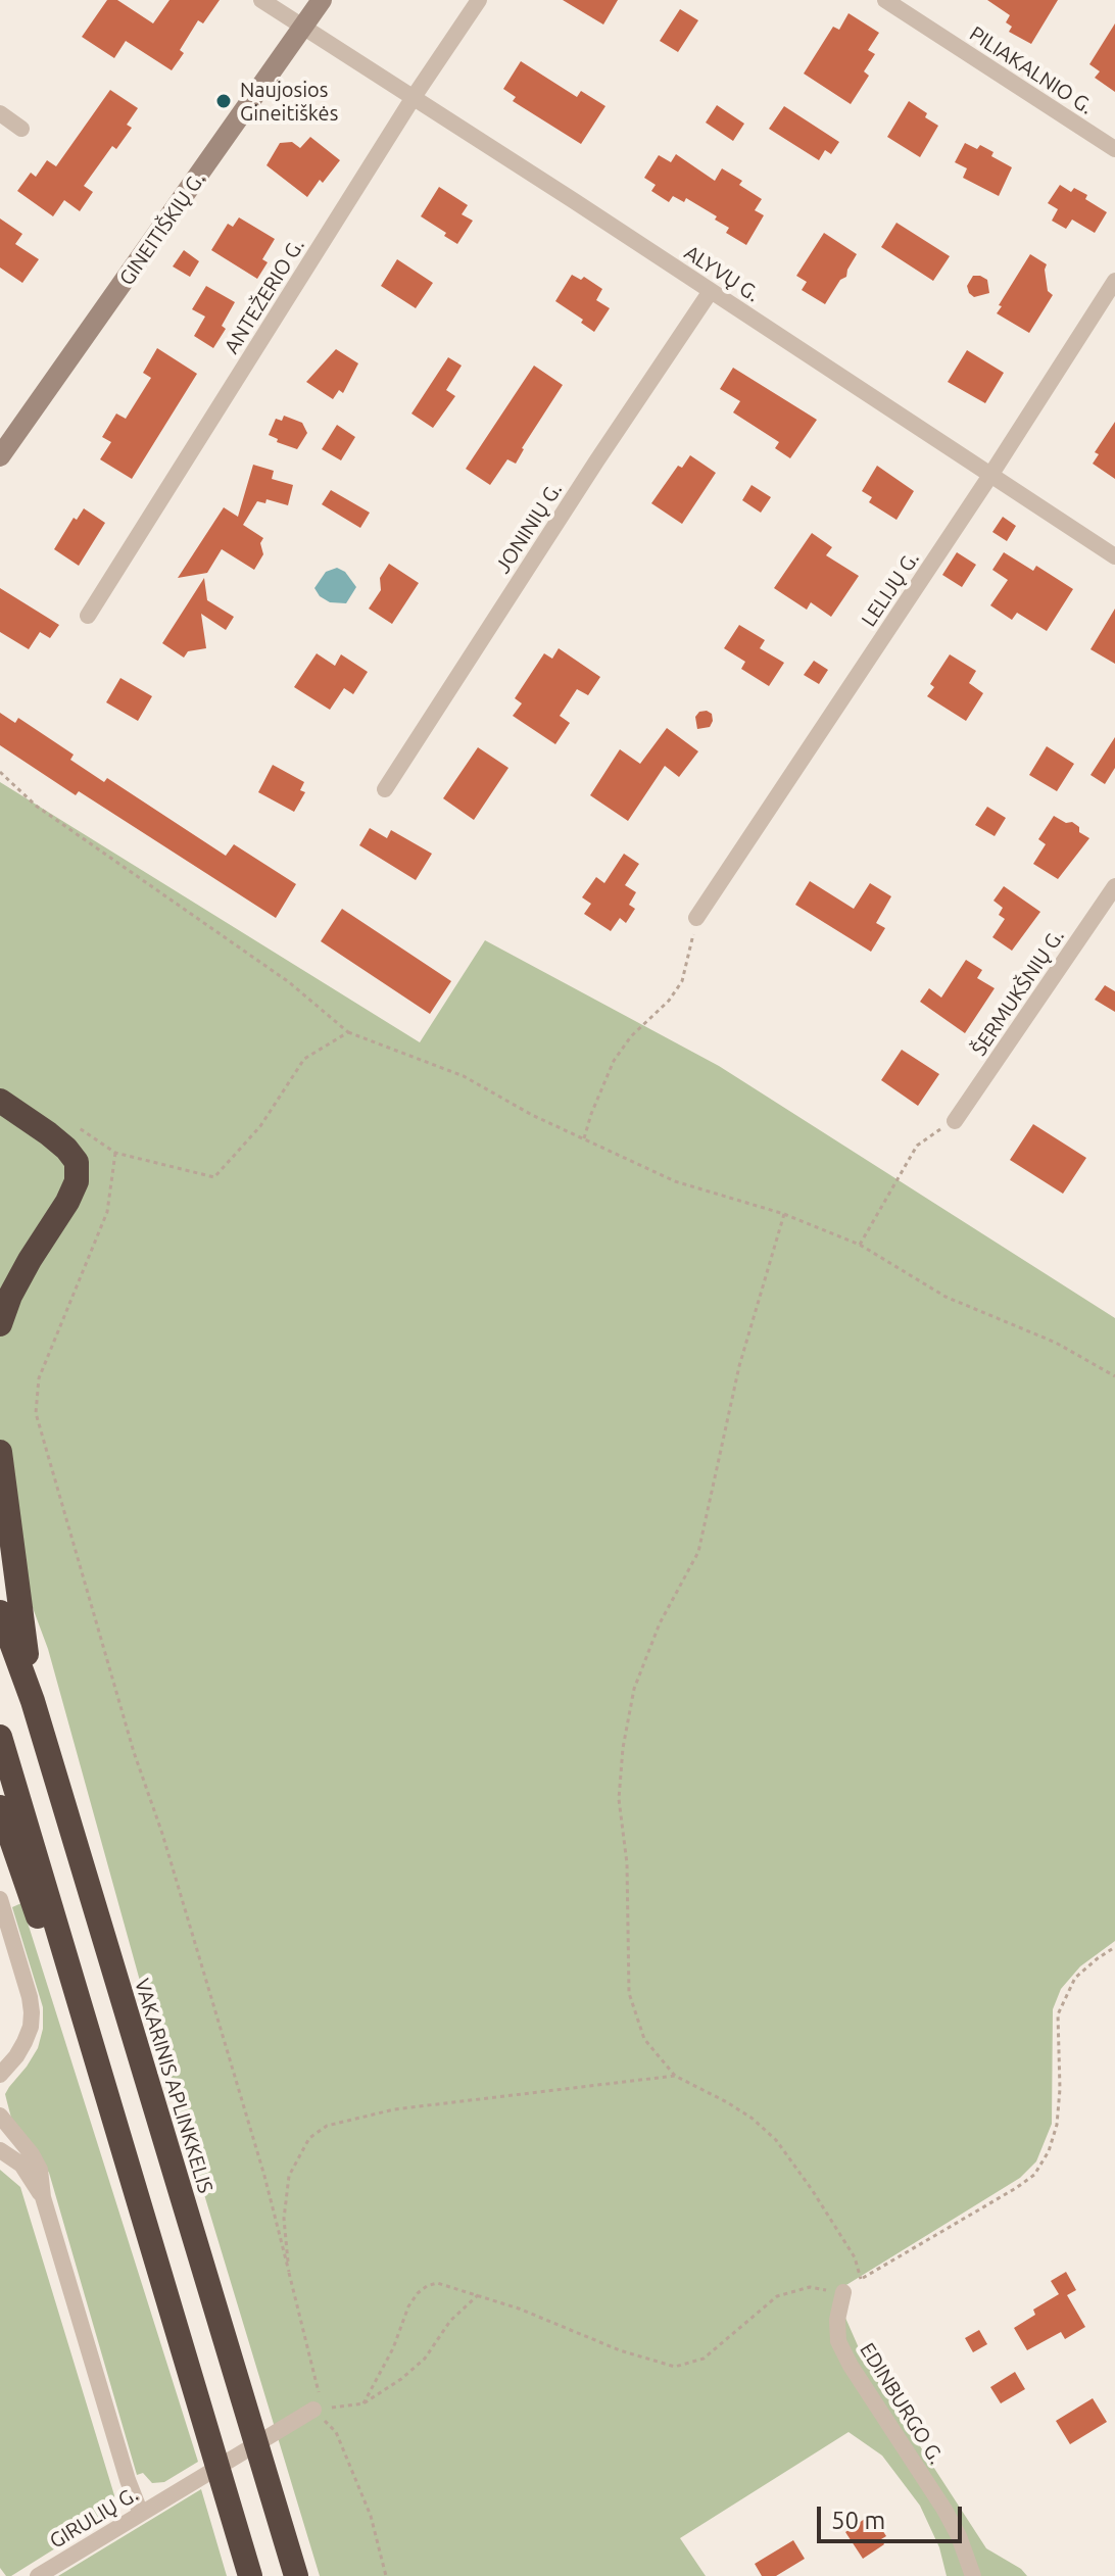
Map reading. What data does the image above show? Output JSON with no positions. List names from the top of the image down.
{
  "streets": {
    "highway": ["VAKARINIS APLINKKELIS"],
    "street": [
      "PILIAKALNIO G.",
      "GINEITIŠKIŲ G.",
      "ALYVŲ G.",
      "ANTEŽERIO G.",
      "JONINIŲ G.",
      "LELIJŲ G.",
      "ŠERMUKŠNIŲ G.",
      "EDINBURGO G.",
      "GIRULIŲ G."
    ]
  },
  "crossings": [
    ["GINEITIŠKIŲ G.", "ALYVŲ G."],
    ["ALYVŲ G.", "ANTEŽERIO G."],
    ["ALYVŲ G.", "JONINIŲ G."],
    ["ALYVŲ G.", "LELIJŲ G."]
  ],
  "places": ["Naujosios Gineitiškės"],
  "scale_bar": "50 m"
}
